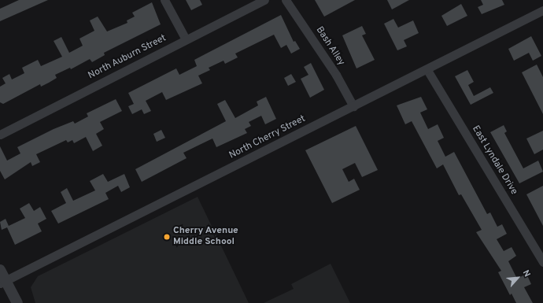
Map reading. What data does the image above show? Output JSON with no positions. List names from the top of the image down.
{
  "streets": {
    "street": [
      "Bash Alley",
      "North Auburn Street",
      "North Cherry Street",
      "East Lyndale Drive"
    ]
  },
  "crossings": [
    ["Bash Alley", "North Cherry Street"],
    ["North Cherry Street", "East Lyndale Drive"]
  ],
  "places": ["Cherry Avenue Middle School"],
  "north": "top right"
}
